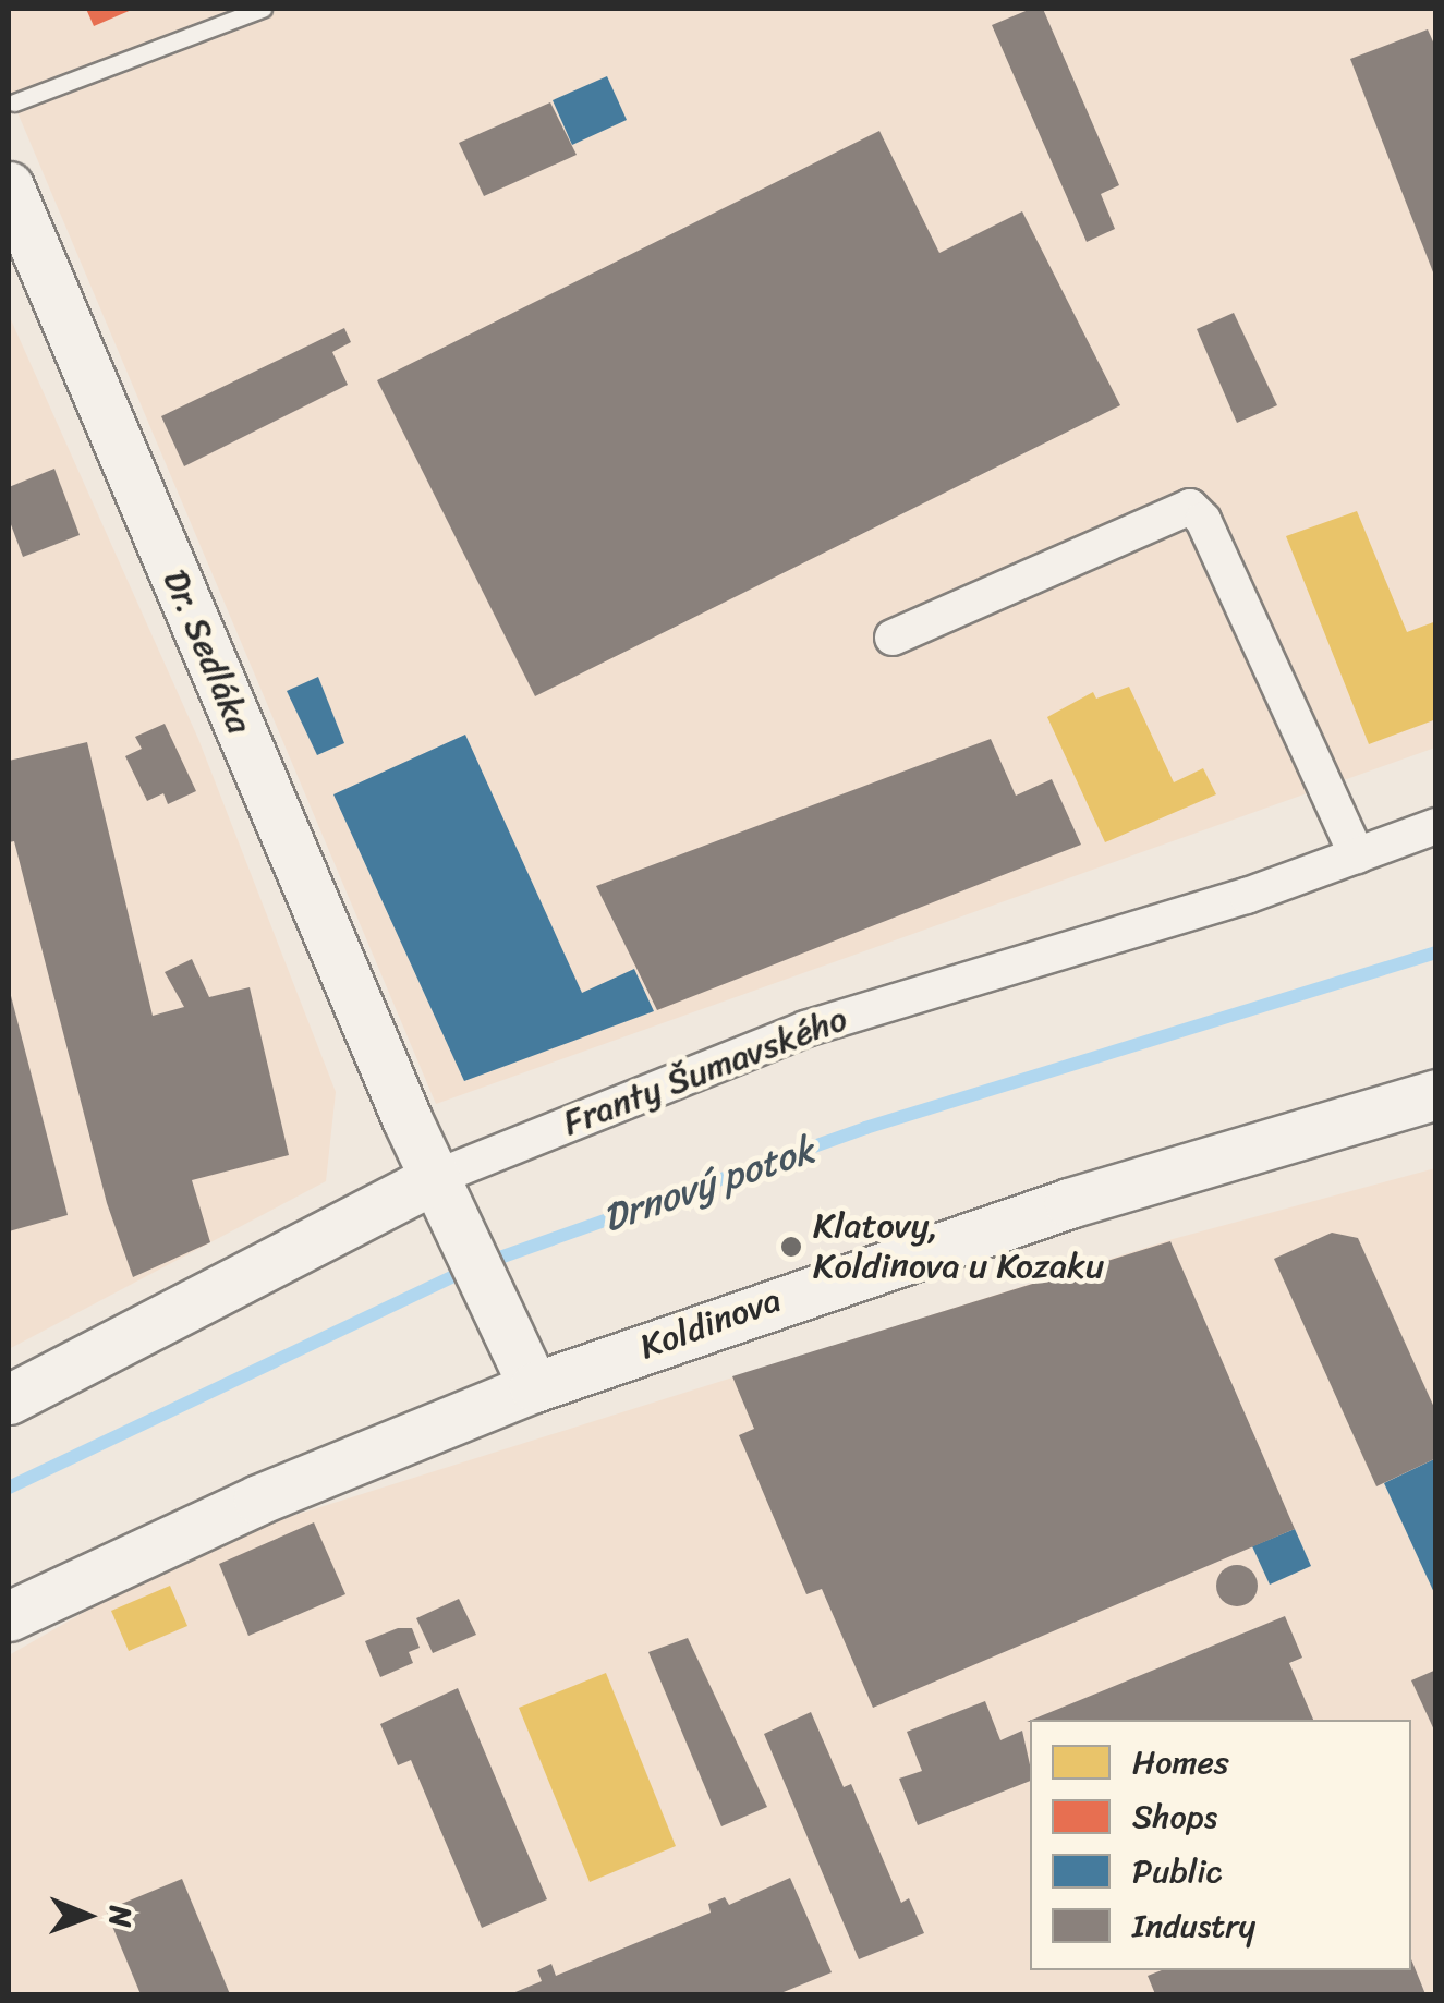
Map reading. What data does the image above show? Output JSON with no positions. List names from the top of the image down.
{
  "streets": {
    "street": ["Dr. Sedláka", "Franty Šumavského", "Koldinova"]
  },
  "crossings": [
    ["Dr. Sedláka", "Franty Šumavského"],
    ["Dr. Sedláka", "Koldinova"]
  ],
  "water": ["Drnový potok"],
  "places": ["Klatovy, Koldinova u Kozaku"],
  "legend": [
    "Homes",
    "Shops",
    "Public",
    "Industry"
  ],
  "north": "right"
}
